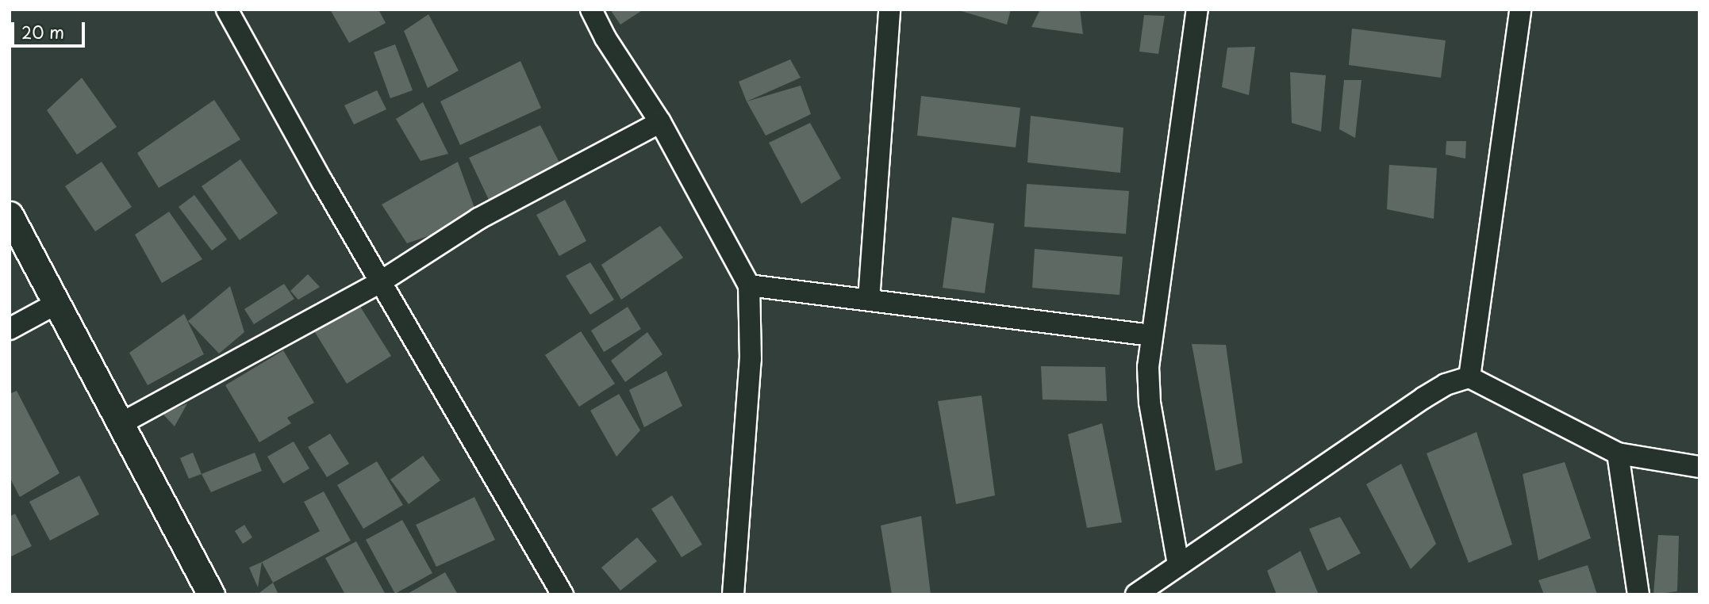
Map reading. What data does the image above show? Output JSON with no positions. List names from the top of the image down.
{
  "scale_bar": "20 m"
}
